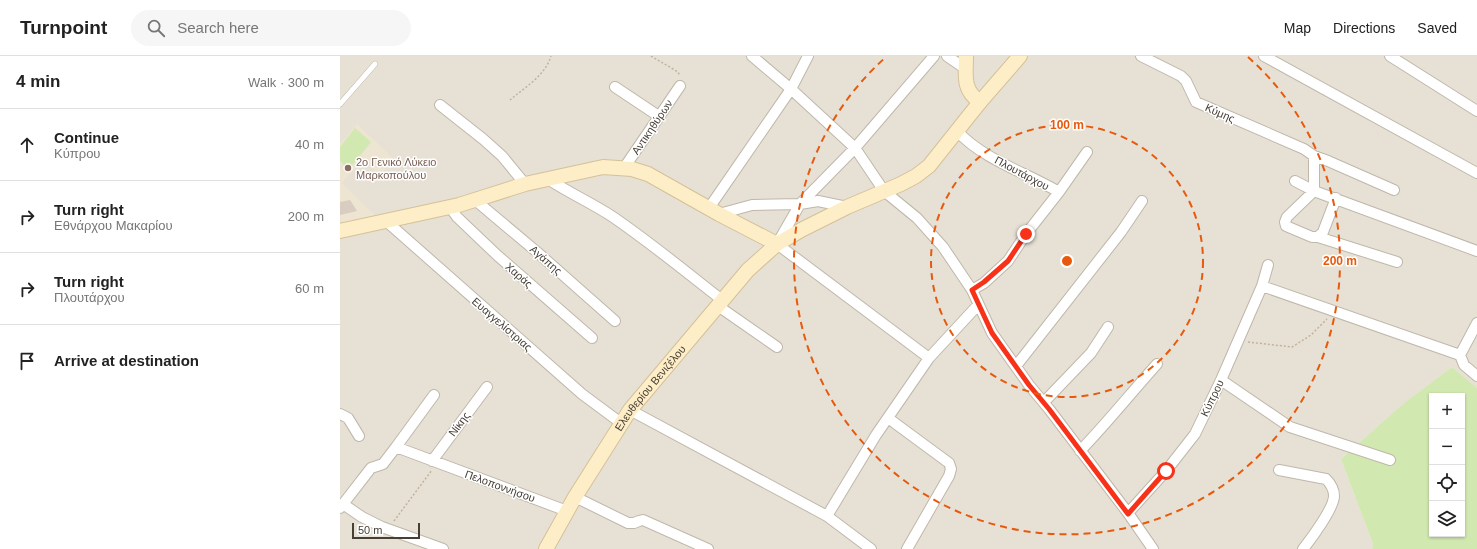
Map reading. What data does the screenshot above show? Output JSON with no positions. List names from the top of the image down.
{
  "streets": {
    "street": [
      "Κύμης",
      "Αντικηθύρων",
      "Πλουτάρχου",
      "Αγάπης",
      "Χαράς",
      "Ευαγγελίστριας",
      "Ελευθερίου Βενιζέλου",
      "Κύπρου",
      "Νίκης",
      "Πελοποννήσου"
    ]
  },
  "crossings": [
    ["Πλουτάρχου", "Ελευθερίου Βενιζέλου"],
    ["Ευαγγελίστριας", "Ελευθερίου Βενιζέλου"],
    ["Ελευθερίου Βενιζέλου", "Πελοποννήσου"],
    ["Νίκης", "Πελοποννήσου"]
  ],
  "places": ["2ο Γενικό Λύκειο Μαρκοπούλου"],
  "scale_bar": "50 m",
  "page": {
    "header": "Turnpoint",
    "search": "Search here",
    "nav": ["Map", "Directions", "Saved"],
    "heading": ["4 min", "Walk · 300 m"],
    "list": [
      ["Continue", "Κύπρου", "40 m"],
      ["Turn right", "Εθνάρχου Μακαρίου", "200 m"],
      ["Turn right", "Πλουτάρχου", "60 m"],
      "Arrive at destination"
    ],
    "map_buttons": ["+", "−"],
    "scale": "50 m"
  },
  "rings": ["100 m", "200 m"]
}
